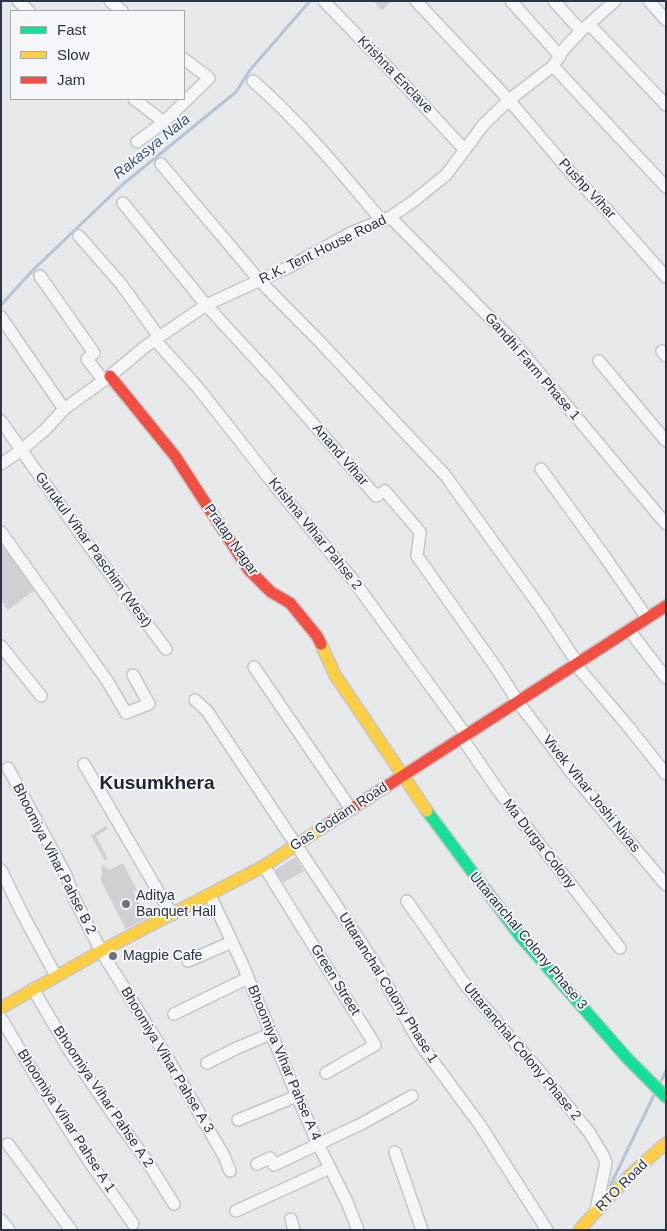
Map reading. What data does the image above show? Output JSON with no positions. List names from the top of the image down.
{
  "streets": {
    "street": [
      "Krishna Enclave",
      "Pushp Vihar",
      "R.K. Tent House Road",
      "Gandhi Farm Phase 1",
      "Anand Vihar",
      "Krishna Vihar Pahse 2",
      "Pratap Nagar",
      "Gurukul Vihar Paschim (West)",
      "Vivek Vihar Joshi Nivas",
      "Gas Godam Road",
      "Ma Durga Colony",
      "Bhoomiya Vihar Pahse B 2",
      "Uttaranchal Colony Phase 3",
      "Green Street",
      "Uttaranchal Colony Phase 1",
      "Uttaranchal Colony Phase 2",
      "Bhoomiya Vihar Pahse A 3",
      "Bhoomiya Vihar Pahse A 4",
      "Bhoomiya Vihar Pahse A 2",
      "Bhoomiya Vihar Pahse A 1",
      "RTO Road"
    ]
  },
  "crossings": [
    ["Krishna Enclave", "R.K. Tent House Road"],
    ["Pushp Vihar", "R.K. Tent House Road"],
    ["R.K. Tent House Road", "Gandhi Farm Phase 1"],
    ["R.K. Tent House Road", "Anand Vihar"],
    ["R.K. Tent House Road", "Krishna Vihar Pahse 2"],
    ["R.K. Tent House Road", "Pratap Nagar"],
    ["R.K. Tent House Road", "Gurukul Vihar Paschim (West)"],
    ["Anand Vihar", "Vivek Vihar Joshi Nivas"],
    ["Anand Vihar", "Gas Godam Road"],
    ["Krishna Vihar Pahse 2", "Gas Godam Road"],
    ["Krishna Vihar Pahse 2", "Ma Durga Colony"],
    ["Pratap Nagar", "Gas Godam Road"],
    ["Pratap Nagar", "Uttaranchal Colony Phase 3"],
    ["Vivek Vihar Joshi Nivas", "Gas Godam Road"],
    ["Gas Godam Road", "Ma Durga Colony"],
    ["Gas Godam Road", "Bhoomiya Vihar Pahse B 2"],
    ["Gas Godam Road", "Uttaranchal Colony Phase 3"],
    ["Gas Godam Road", "Green Street"],
    ["Gas Godam Road", "Uttaranchal Colony Phase 1"],
    ["Gas Godam Road", "Bhoomiya Vihar Pahse A 3"],
    ["Gas Godam Road", "Bhoomiya Vihar Pahse A 4"],
    ["Gas Godam Road", "Bhoomiya Vihar Pahse A 2"],
    ["Gas Godam Road", "Bhoomiya Vihar Pahse A 1"],
    ["Bhoomiya Vihar Pahse B 2", "Bhoomiya Vihar Pahse A 3"],
    ["Uttaranchal Colony Phase 2", "RTO Road"]
  ],
  "districts": ["Kusumkhera"],
  "water": ["Rakasya Nala"],
  "places": ["Aditya Banquet Hall", "Magpie Cafe"],
  "legend": ["Fast", "Slow", "Jam"]
}
